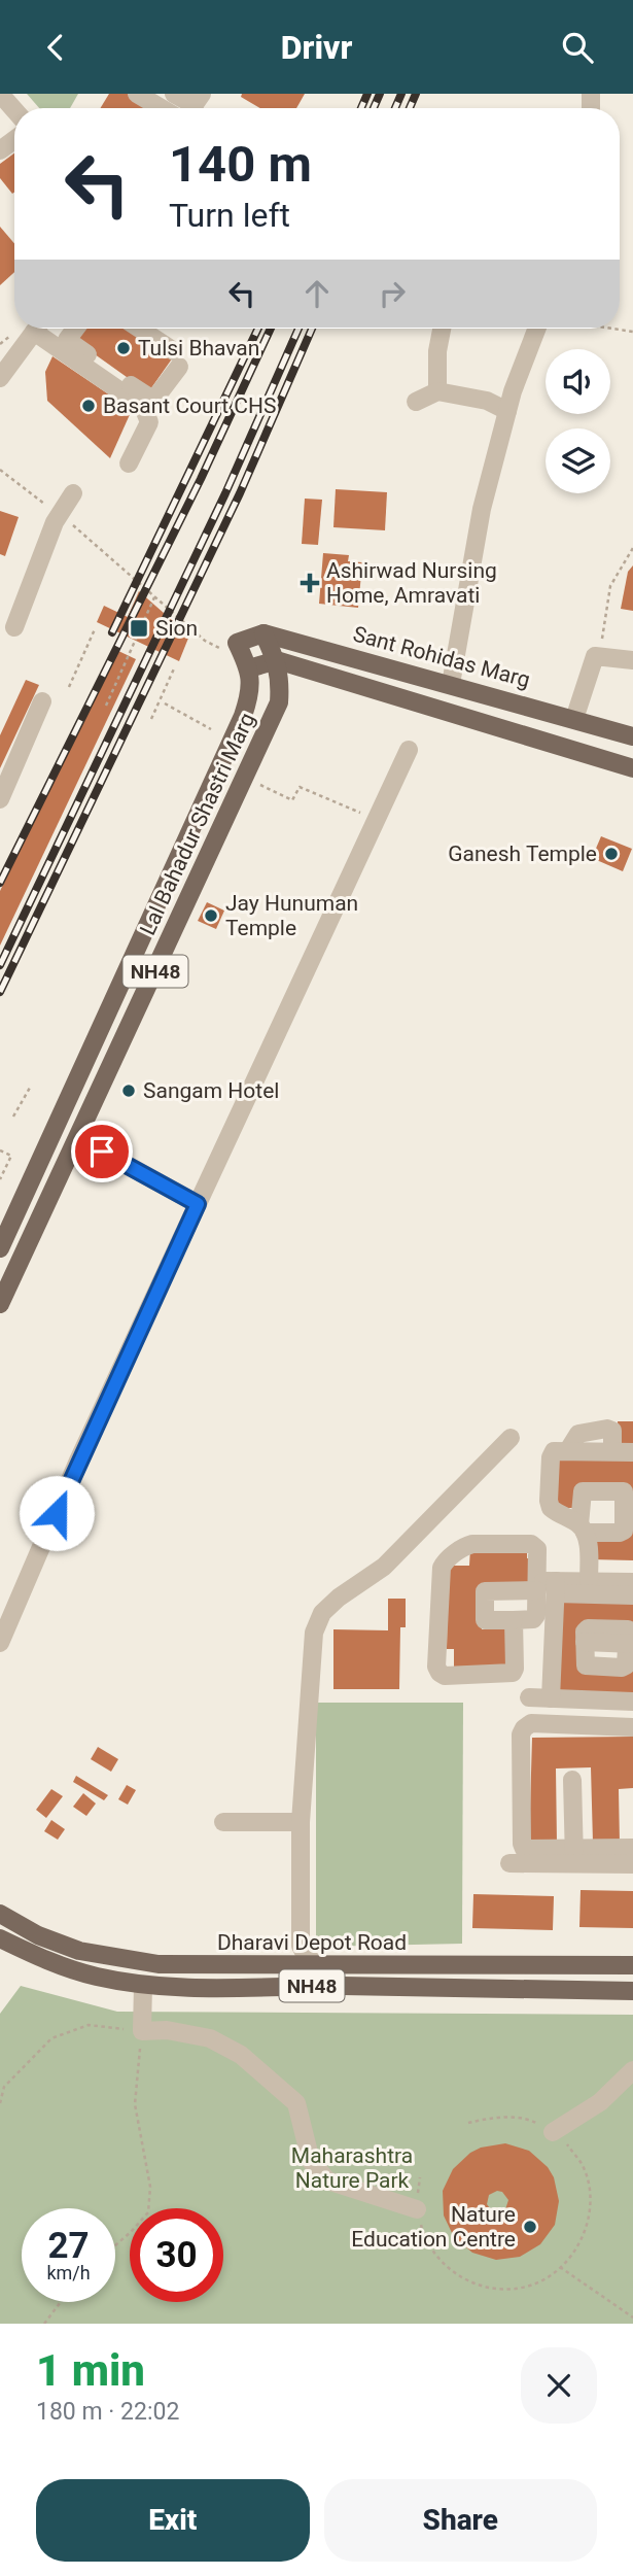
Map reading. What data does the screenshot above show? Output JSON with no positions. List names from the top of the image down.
{
  "streets": {
    "main road": [
      "Sant Rohidas Marg",
      "Lal Bahadur Shastri Marg",
      "NH48",
      "Dharavi Depot Road"
    ]
  },
  "crossings": [
    ["Sant Rohidas Marg", "Lal Bahadur Shastri Marg"]
  ],
  "parks": ["Maharashtra Nature Park"],
  "places": {
    "other": [
      "Tulsi Bhavan",
      "Basant Court CHS",
      "Ganesh Temple",
      "Jay Hunuman Temple",
      "Sangam Hotel",
      "Nature Education Centre"
    ],
    "health": ["Ashirwad Nursing Home, Amravati"],
    "transit": ["Sion"]
  },
  "page": {
    "header": "Drivr",
    "turn": ["140 m", "Turn left"],
    "speed": "27 km/h",
    "limit": "30",
    "heading": ["1 min", "180 m · 22:02"],
    "buttons": ["Exit", "Share"]
  }
}
